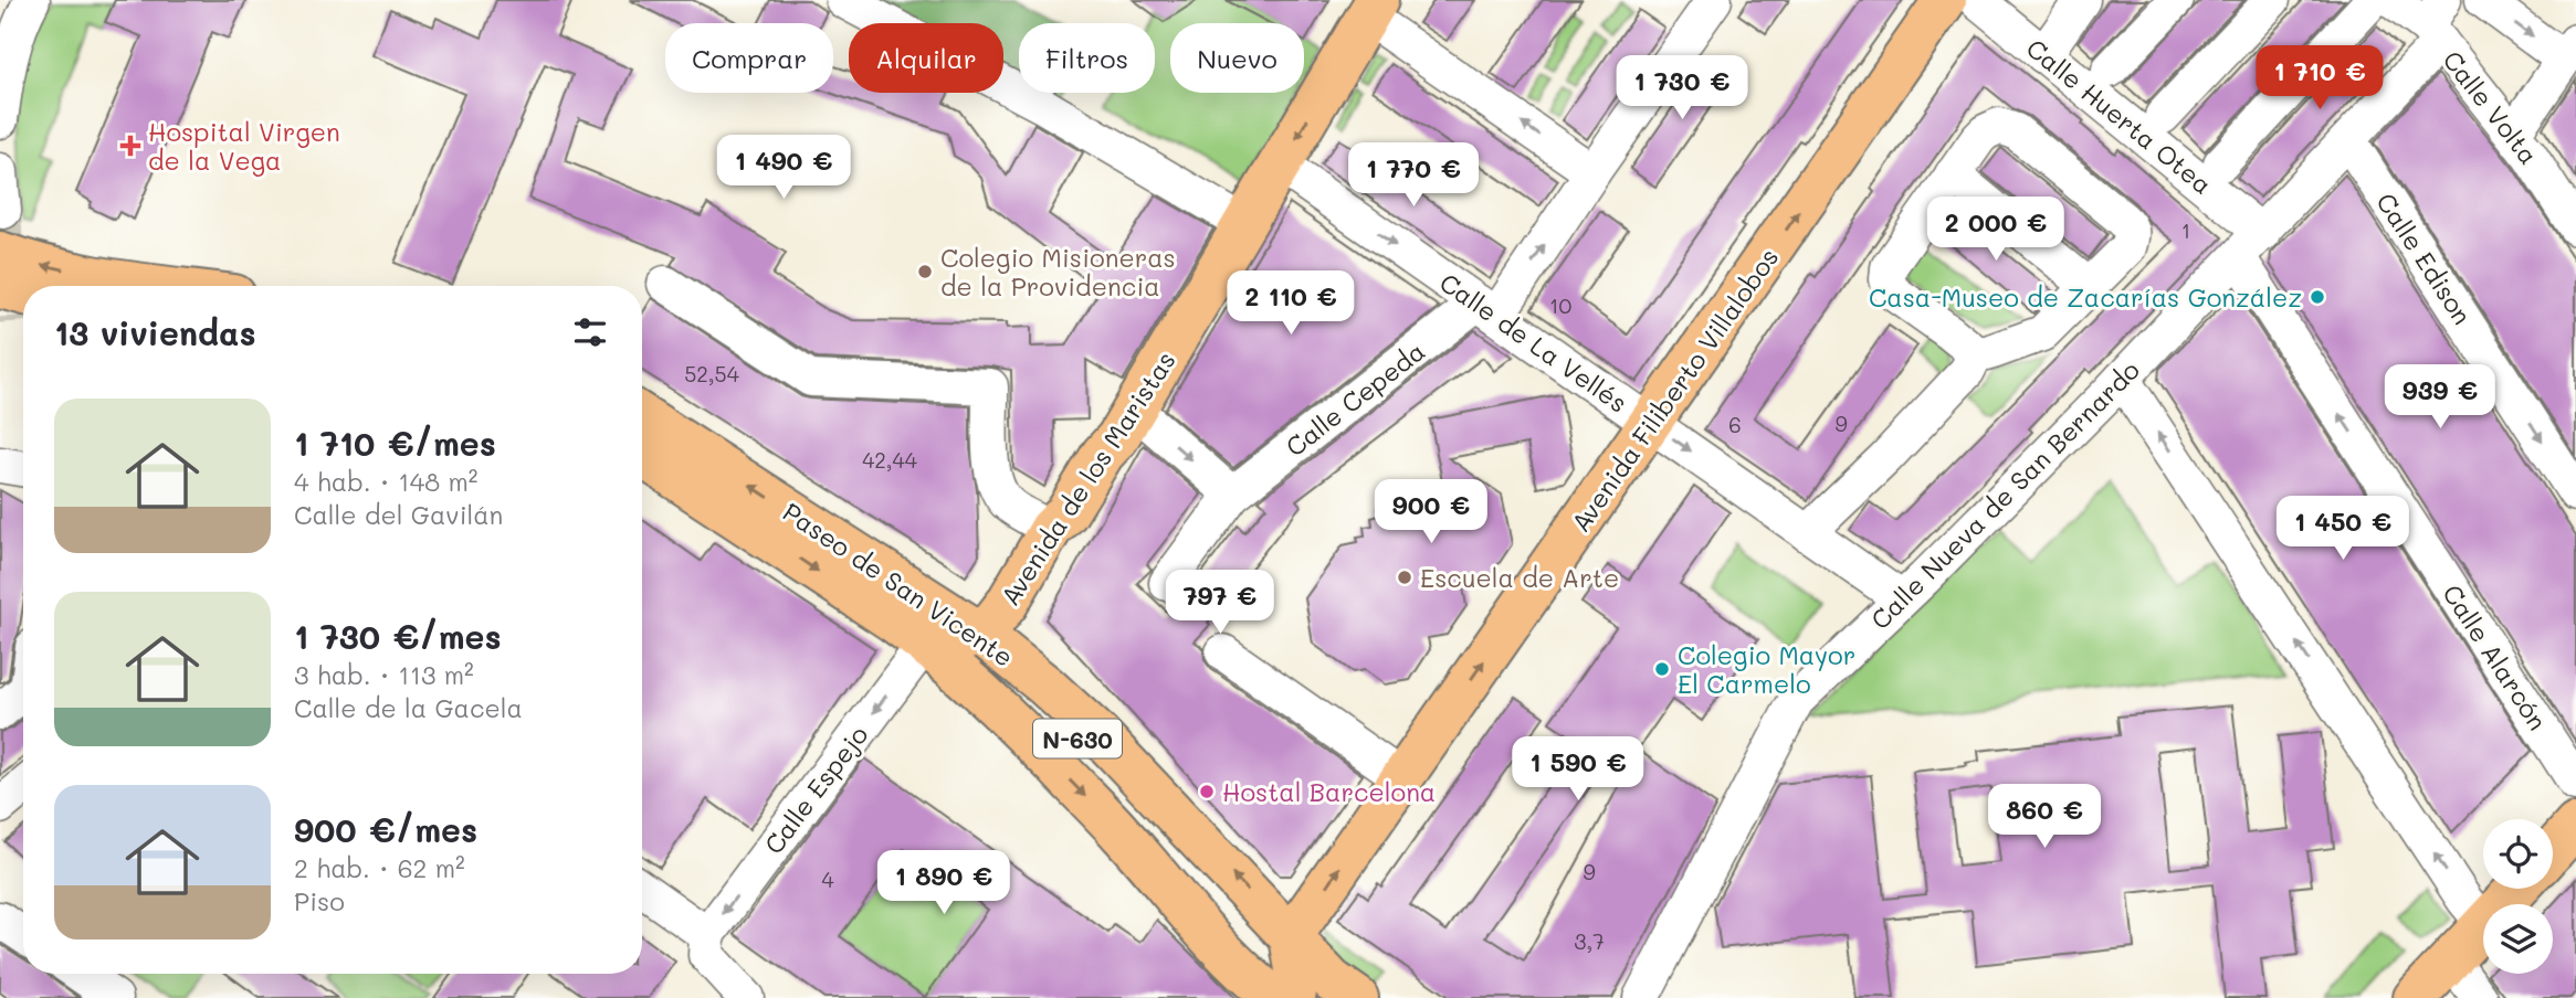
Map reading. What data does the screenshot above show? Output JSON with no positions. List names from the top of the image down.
{
  "streets": {
    "main road": ["Avenida Filiberto Villalobos", "Avenida de los Maristas", "Paseo de San Vicente"],
    "street": [
      "Calle Volta",
      "Calle Huerta Otea",
      "Calle Edison",
      "Calle de La Vellés",
      "Calle Cepeda",
      "Calle Nueva de San Bernardo",
      "Calle Alarcón",
      "Calle Espejo"
    ]
  },
  "crossings": [
    ["Calle Volta", "Calle Nueva de San Bernardo"],
    ["Calle Huerta Otea", "Calle Nueva de San Bernardo"],
    ["Calle Edison", "Calle Nueva de San Bernardo"],
    ["Calle de La Vellés", "Avenida Filiberto Villalobos"],
    ["Calle de La Vellés", "Calle Cepeda"],
    ["Calle de La Vellés", "Avenida de los Maristas"],
    ["Calle de La Vellés", "Calle Nueva de San Bernardo"],
    ["Avenida Filiberto Villalobos", "Paseo de San Vicente"],
    ["Avenida de los Maristas", "Paseo de San Vicente"],
    ["Avenida de los Maristas", "Calle Espejo"],
    ["Calle Nueva de San Bernardo", "Calle Alarcón"],
    ["Paseo de San Vicente", "Calle Espejo"]
  ],
  "one_way": ["Calle Edison", "Avenida Filiberto Villalobos", "Calle Espejo"],
  "places": {
    "health": ["Hospital Virgen de la Vega"],
    "other": [
      "Colegio Misioneras de la Providencia",
      "Casa-Museo de Zacarías González",
      "Escuela de Arte",
      "Colegio Mayor El Carmelo",
      "Hostal Barcelona"
    ]
  },
  "house_numbers": [
    "1",
    "10",
    "52,54",
    "9",
    "6",
    "42,44",
    "9",
    "4",
    "3,7"
  ],
  "page": {
    "chip": [
      "Comprar",
      "Alquilar",
      "Filtros",
      "Nuevo"
    ],
    "price": [
      "1 710 €",
      "1 730 €",
      "1 490 €",
      "1 770 €",
      "2 000 €",
      "2 110 €",
      "939 €",
      "900 €",
      "1 450 €",
      "797 €",
      "1 590 €",
      "860 €",
      "1 890 €"
    ],
    "heading": "13 viviendas",
    "list": [
      {
        "name": "1 710 €/mes",
        "note": "4 hab. · 148 m² · Calle del Gavilán"
      },
      {
        "name": "1 730 €/mes",
        "note": "3 hab. · 113 m² · Calle de la Gacela"
      },
      {
        "name": "900 €/mes",
        "note": "2 hab. · 62 m² · Piso"
      }
    ]
  }
}
